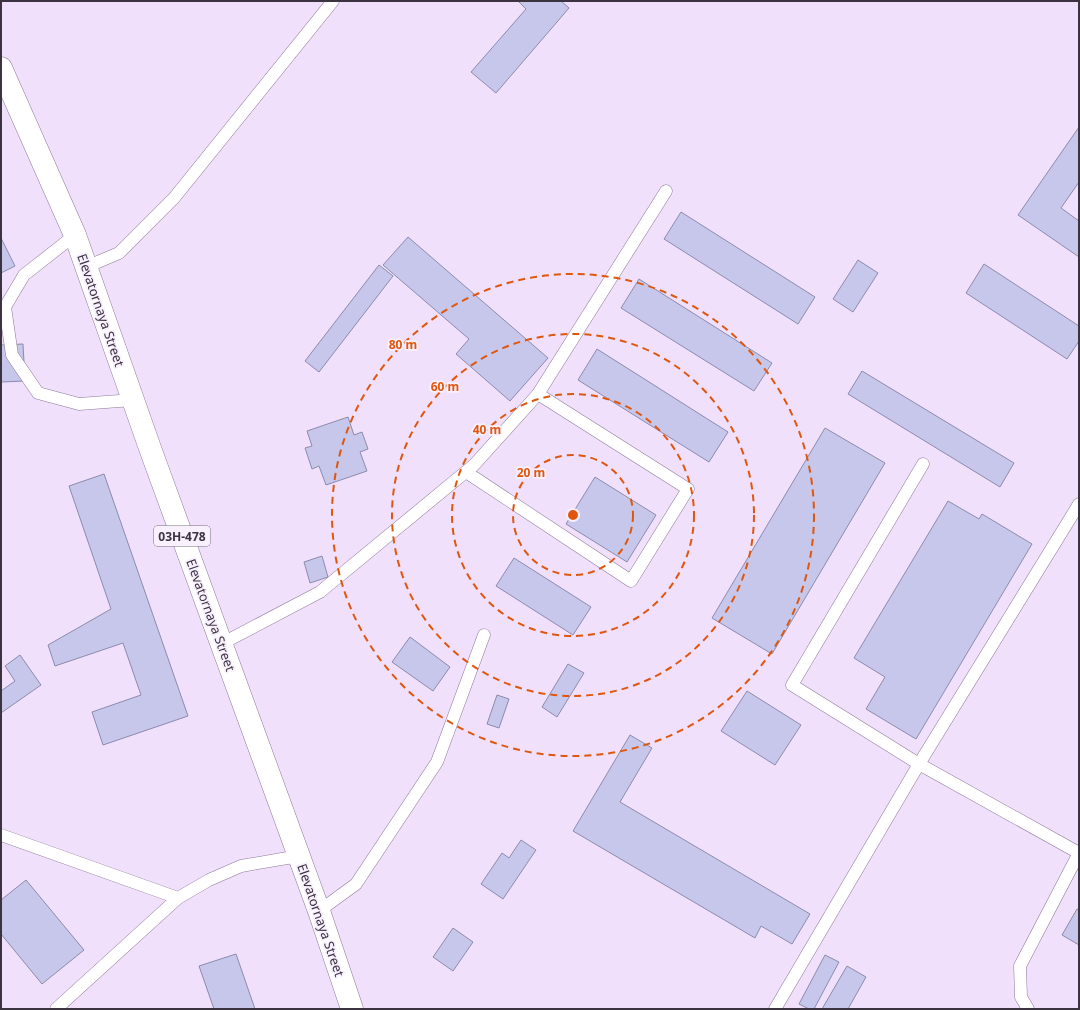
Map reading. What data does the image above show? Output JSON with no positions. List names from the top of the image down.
{
  "streets": {
    "main road": ["Elevatornaya Street", "03Н-478"]
  },
  "rings": [
    "80 m",
    "60 m",
    "40 m",
    "20 m"
  ]
}
